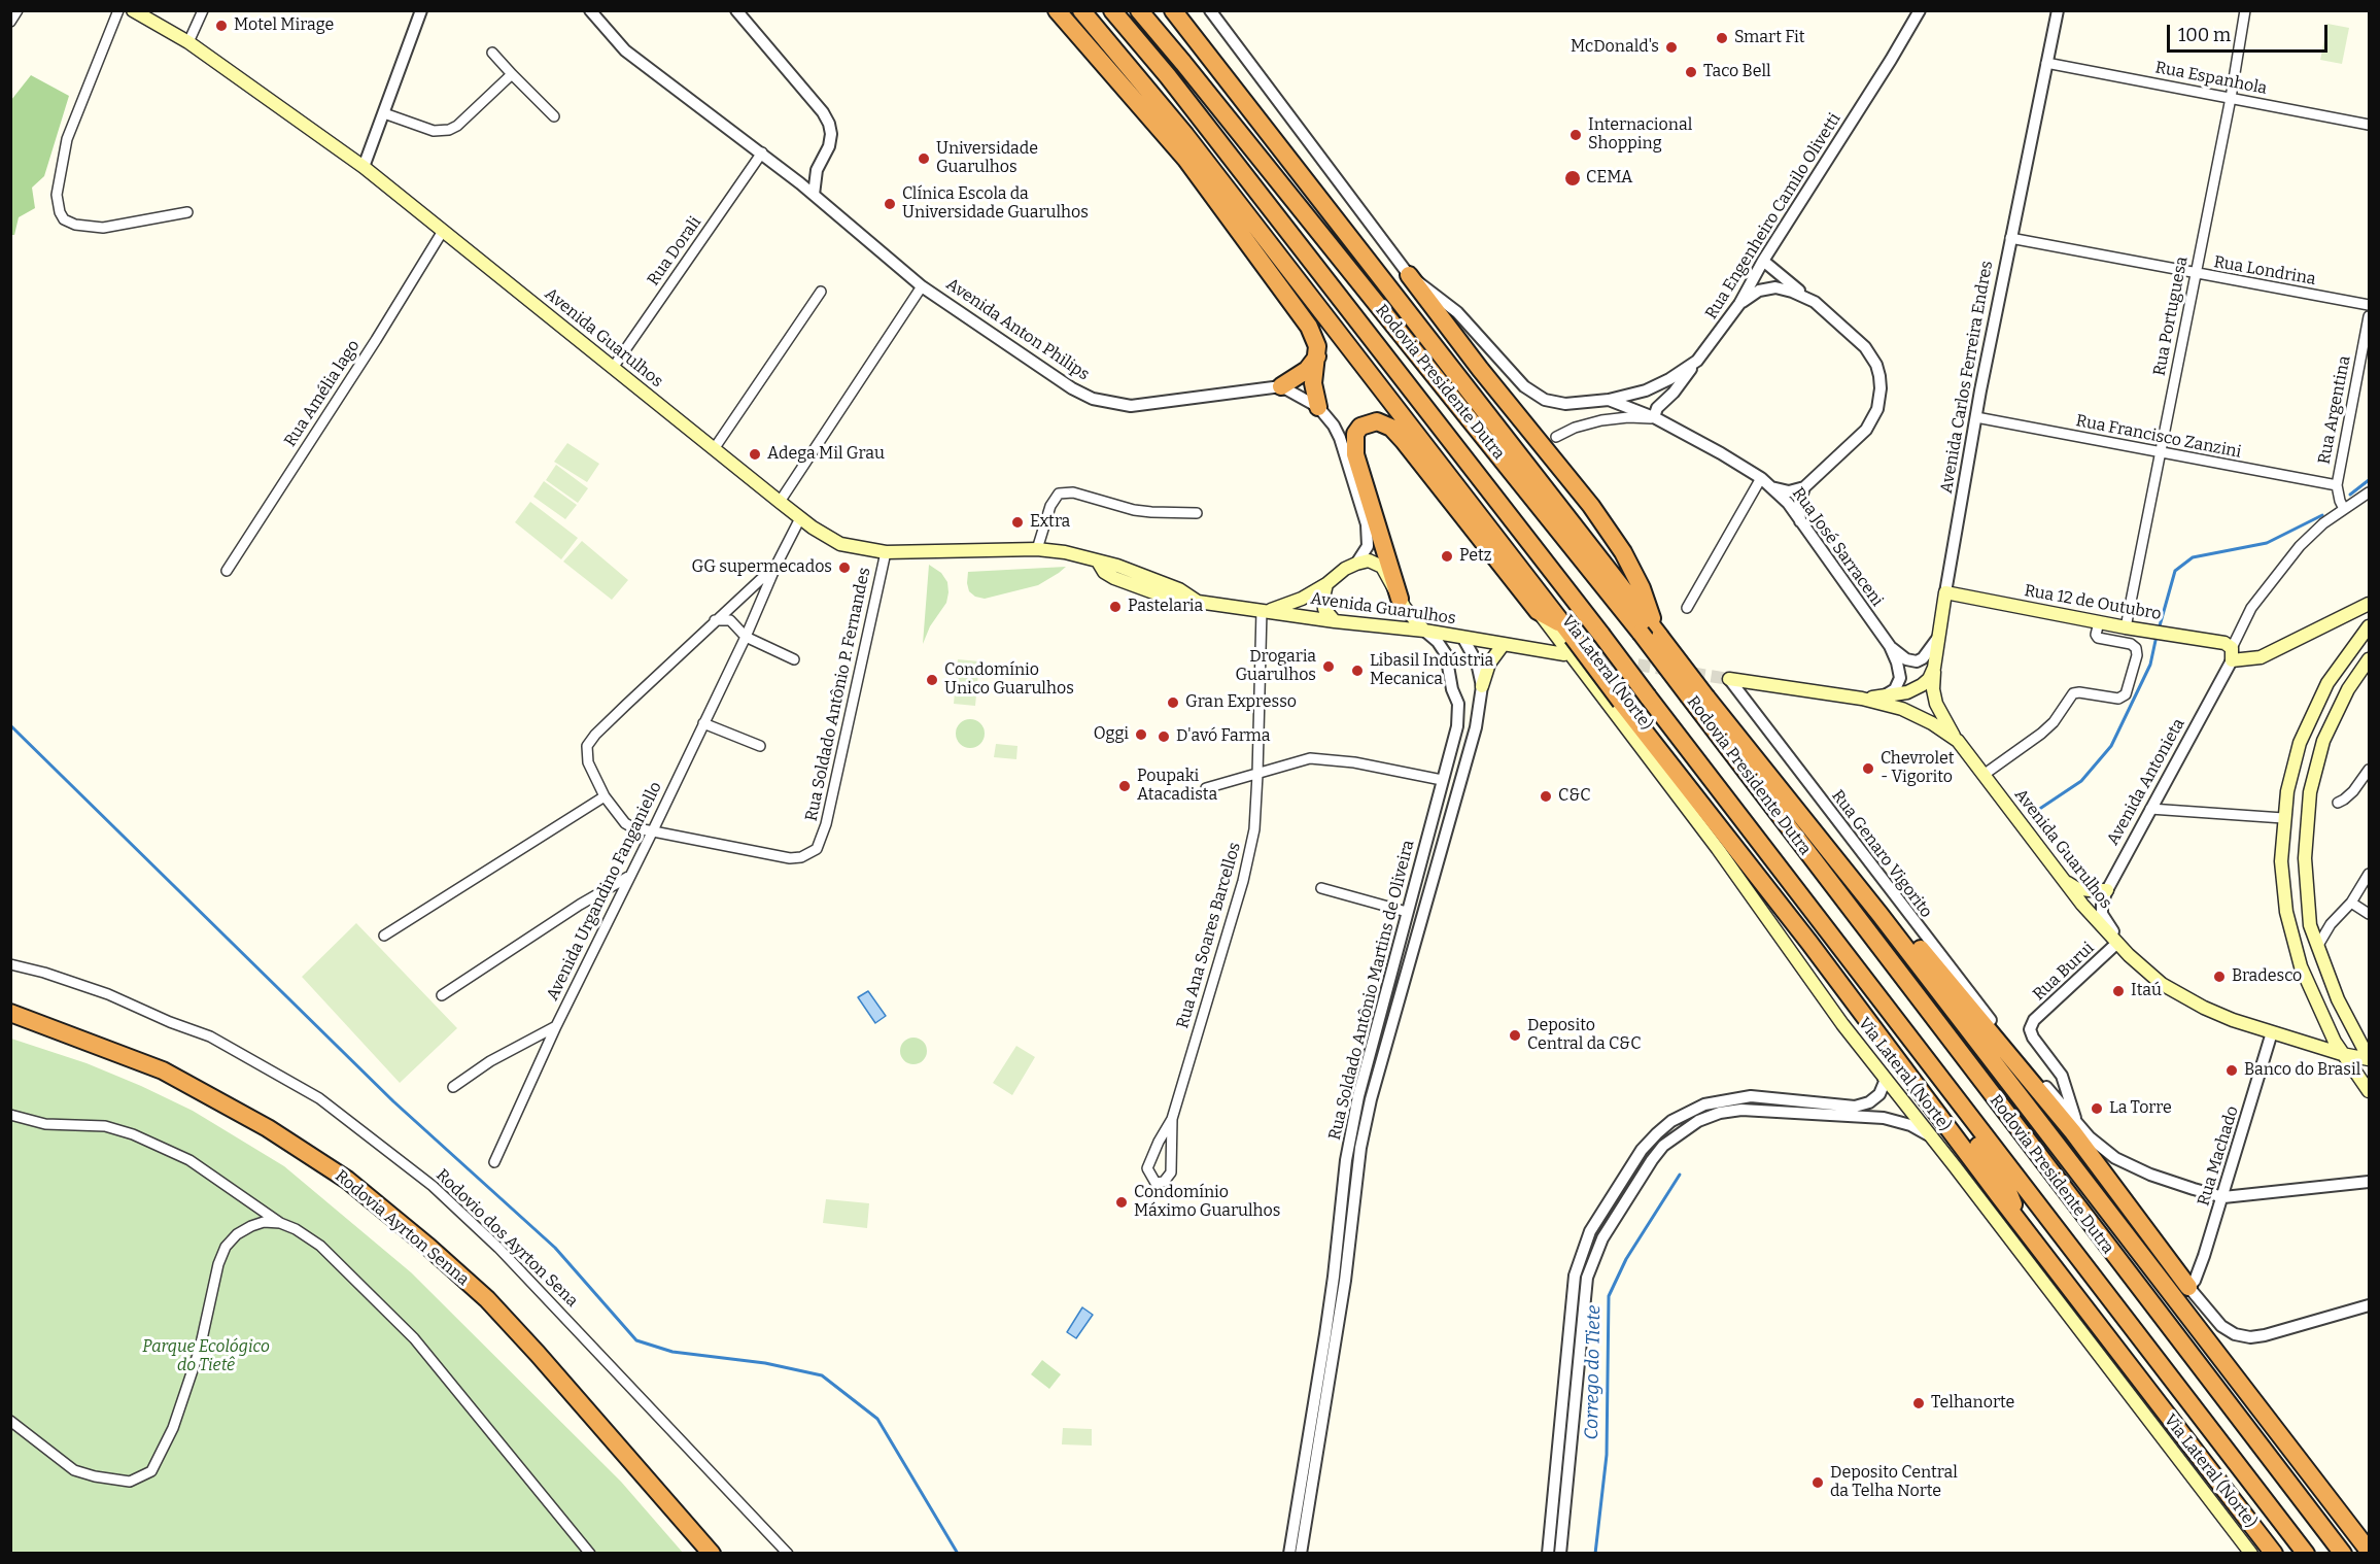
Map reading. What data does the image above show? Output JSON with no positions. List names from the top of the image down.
{
  "streets": {
    "highway": ["Rodovia Presidente Dutra", "Rodovia Ayrton Senna"],
    "main road": [
      "Avenida Guarulhos",
      "Avenida Carlos Ferreira Endres",
      "Rua 12 de Outubro",
      "Via Lateral (Norte)"
    ],
    "street": [
      "Rua Espanhola",
      "Rua Engenheiro Camilo Olivetti",
      "Rua Dorali",
      "Rua Londrina",
      "Rua Portuguesa",
      "Avenida Anton Philips",
      "Rua Amélia lago",
      "Rua Argentina",
      "Rua Francisco Zanzini",
      "Rua José Sarraceni",
      "Rua Soldado Antônio P. Fernandes",
      "Avenida Antonieta",
      "Rua Genaro Vigorito",
      "Avenida Urgandino Fanganiello",
      "Rua Ana Soares Barcellos",
      "Rua Burui",
      "Rua Soldado Antônio Martins de Oliveira",
      "Rua Machado",
      "Rodovio dos Ayrton Sena"
    ]
  },
  "crossings": [
    ["Rua Espanhola", "Rua Portuguesa"],
    ["Rua Espanhola", "Avenida Carlos Ferreira Endres"],
    ["Rua Engenheiro Camilo Olivetti", "Rua José Sarraceni"],
    ["Rua Dorali", "Avenida Anton Philips"],
    ["Rua Dorali", "Avenida Guarulhos"],
    ["Rua Londrina", "Rua Portuguesa"],
    ["Rua Londrina", "Avenida Carlos Ferreira Endres"],
    ["Rua Portuguesa", "Rua Francisco Zanzini"],
    ["Rua Portuguesa", "Rua 12 de Outubro"],
    ["Avenida Guarulhos", "Avenida Carlos Ferreira Endres"],
    ["Avenida Guarulhos", "Rua Amélia lago"],
    ["Avenida Guarulhos", "Rua Soldado Antônio P. Fernandes"],
    ["Avenida Guarulhos", "Avenida Antonieta"],
    ["Avenida Guarulhos", "Rua Genaro Vigorito"],
    ["Avenida Guarulhos", "Avenida Urgandino Fanganiello"],
    ["Avenida Guarulhos", "Rua Ana Soares Barcellos"],
    ["Avenida Guarulhos", "Rua Burui"],
    ["Avenida Guarulhos", "Rua Soldado Antônio Martins de Oliveira"],
    ["Avenida Guarulhos", "Rua Machado"],
    ["Avenida Carlos Ferreira Endres", "Rua Francisco Zanzini"],
    ["Avenida Carlos Ferreira Endres", "Rua José Sarraceni"],
    ["Avenida Carlos Ferreira Endres", "Rua 12 de Outubro"],
    ["Rua Argentina", "Rua Francisco Zanzini"],
    ["Rua Argentina", "Avenida Antonieta"],
    ["Rua 12 de Outubro", "Avenida Antonieta"],
    ["Rua Soldado Antônio P. Fernandes", "Avenida Urgandino Fanganiello"],
    ["Rua Genaro Vigorito", "Rua Burui"],
    ["Rua Genaro Vigorito", "Rua Machado"]
  ],
  "water": ["Corrego do Tiete"],
  "parks": ["Parque Ecológico do Tietê"],
  "places": [
    "Motel Mirage",
    "Smart Fit",
    "McDonald's",
    "Taco Bell",
    "Internacional Shopping",
    "Universidade Guarulhos",
    "CEMA",
    "Clínica Escola da Universidade Guarulhos",
    "Adega Mil Grau",
    "Extra",
    "Petz",
    "GG supermecados",
    "Pastelaria",
    "Drogaria Guarulhos",
    "Libasil Indústria Mecanica",
    "Condomínio Unico Guarulhos",
    "Gran Expresso",
    "Oggi",
    "D'avó Farma",
    "Chevrolet - Vigorito",
    "Poupaki Atacadista",
    "C&C",
    "Bradesco",
    "Itaú",
    "Deposito Central da C&C",
    "Banco do Brasil",
    "La Torre",
    "Condomínio Máximo Guarulhos",
    "Telhanorte",
    "Deposito Central da Telha Norte"
  ],
  "scale_bar": "100 m"
}
